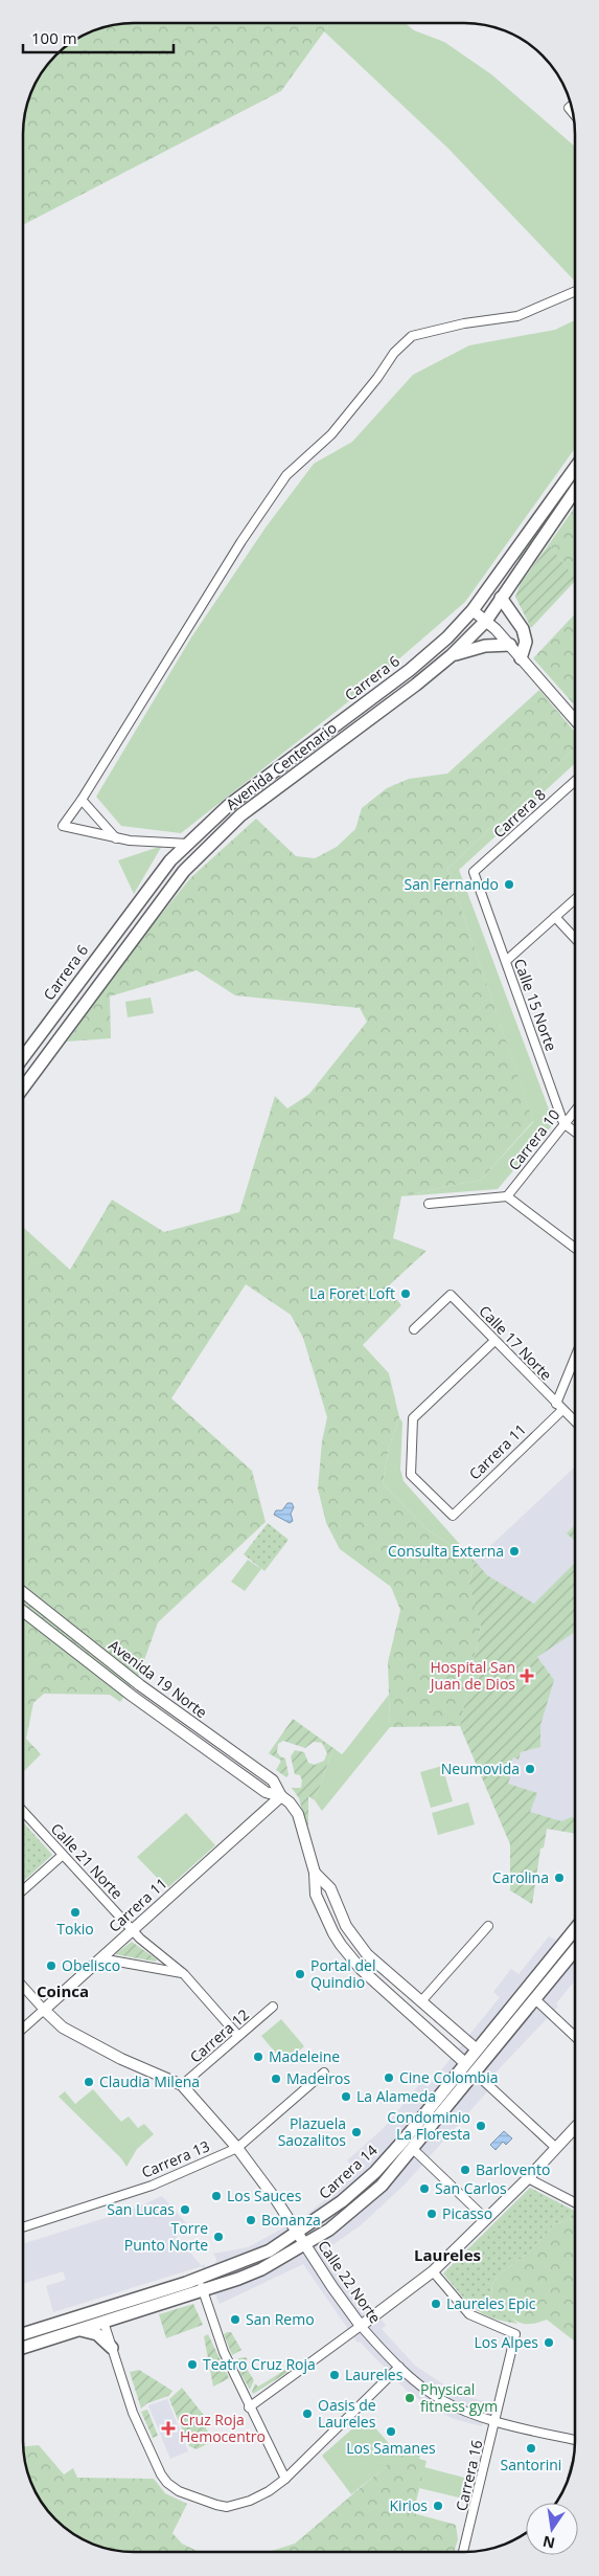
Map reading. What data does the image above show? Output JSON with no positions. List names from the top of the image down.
{
  "streets": {
    "main road": ["Carrera 6", "Avenida Centenario", "Carrera 14"],
    "street": [
      "Carrera 8",
      "Calle 15 Norte",
      "Carrera 10",
      "Calle 17 Norte",
      "Carrera 11",
      "Avenida 19 Norte",
      "Calle 21 Norte",
      "Carrera 12",
      "Carrera 13",
      "Calle 22 Norte",
      "Carrera 16"
    ]
  },
  "crossings": [
    ["Carrera 8", "Calle 15 Norte"],
    ["Calle 15 Norte", "Carrera 10"],
    ["Calle 17 Norte", "Carrera 11"],
    ["Carrera 11", "Avenida 19 Norte"],
    ["Carrera 11", "Calle 21 Norte"],
    ["Carrera 11", "Calle 22 Norte"],
    ["Avenida 19 Norte", "Carrera 14"],
    ["Calle 21 Norte", "Carrera 12"],
    ["Carrera 12", "Calle 22 Norte"],
    ["Carrera 13", "Calle 22 Norte"],
    ["Carrera 14", "Calle 22 Norte"],
    ["Calle 22 Norte", "Carrera 16"]
  ],
  "districts": ["Coinca", "Laureles"],
  "places": {
    "other": [
      "San Fernando",
      "La Foret Loft",
      "Consulta Externa",
      "Neumovida",
      "Carolina",
      "Tokio",
      "Obelisco",
      "Portal del Quindio",
      "Madeleine",
      "Cine Colombia",
      "Madeiros",
      "Claudia Milena",
      "La Alameda",
      "Condominio La Floresta",
      "Plazuela Saozalitos",
      "Barlovento",
      "San Carlos",
      "Los Sauces",
      "San Lucas",
      "Picasso",
      "Bonanza",
      "Torre Punto Norte",
      "Laureles Epic",
      "San Remo",
      "Los Alpes",
      "Teatro Cruz Roja",
      "Laureles",
      "Physical fitness gym",
      "Oasis de Laureles",
      "Los Samanes",
      "Santorini",
      "Kirios"
    ],
    "health": ["Hospital San Juan de Dios", "Cruz Roja Hemocentro"]
  },
  "scale_bar": "100 m",
  "north": "bottom"
}
